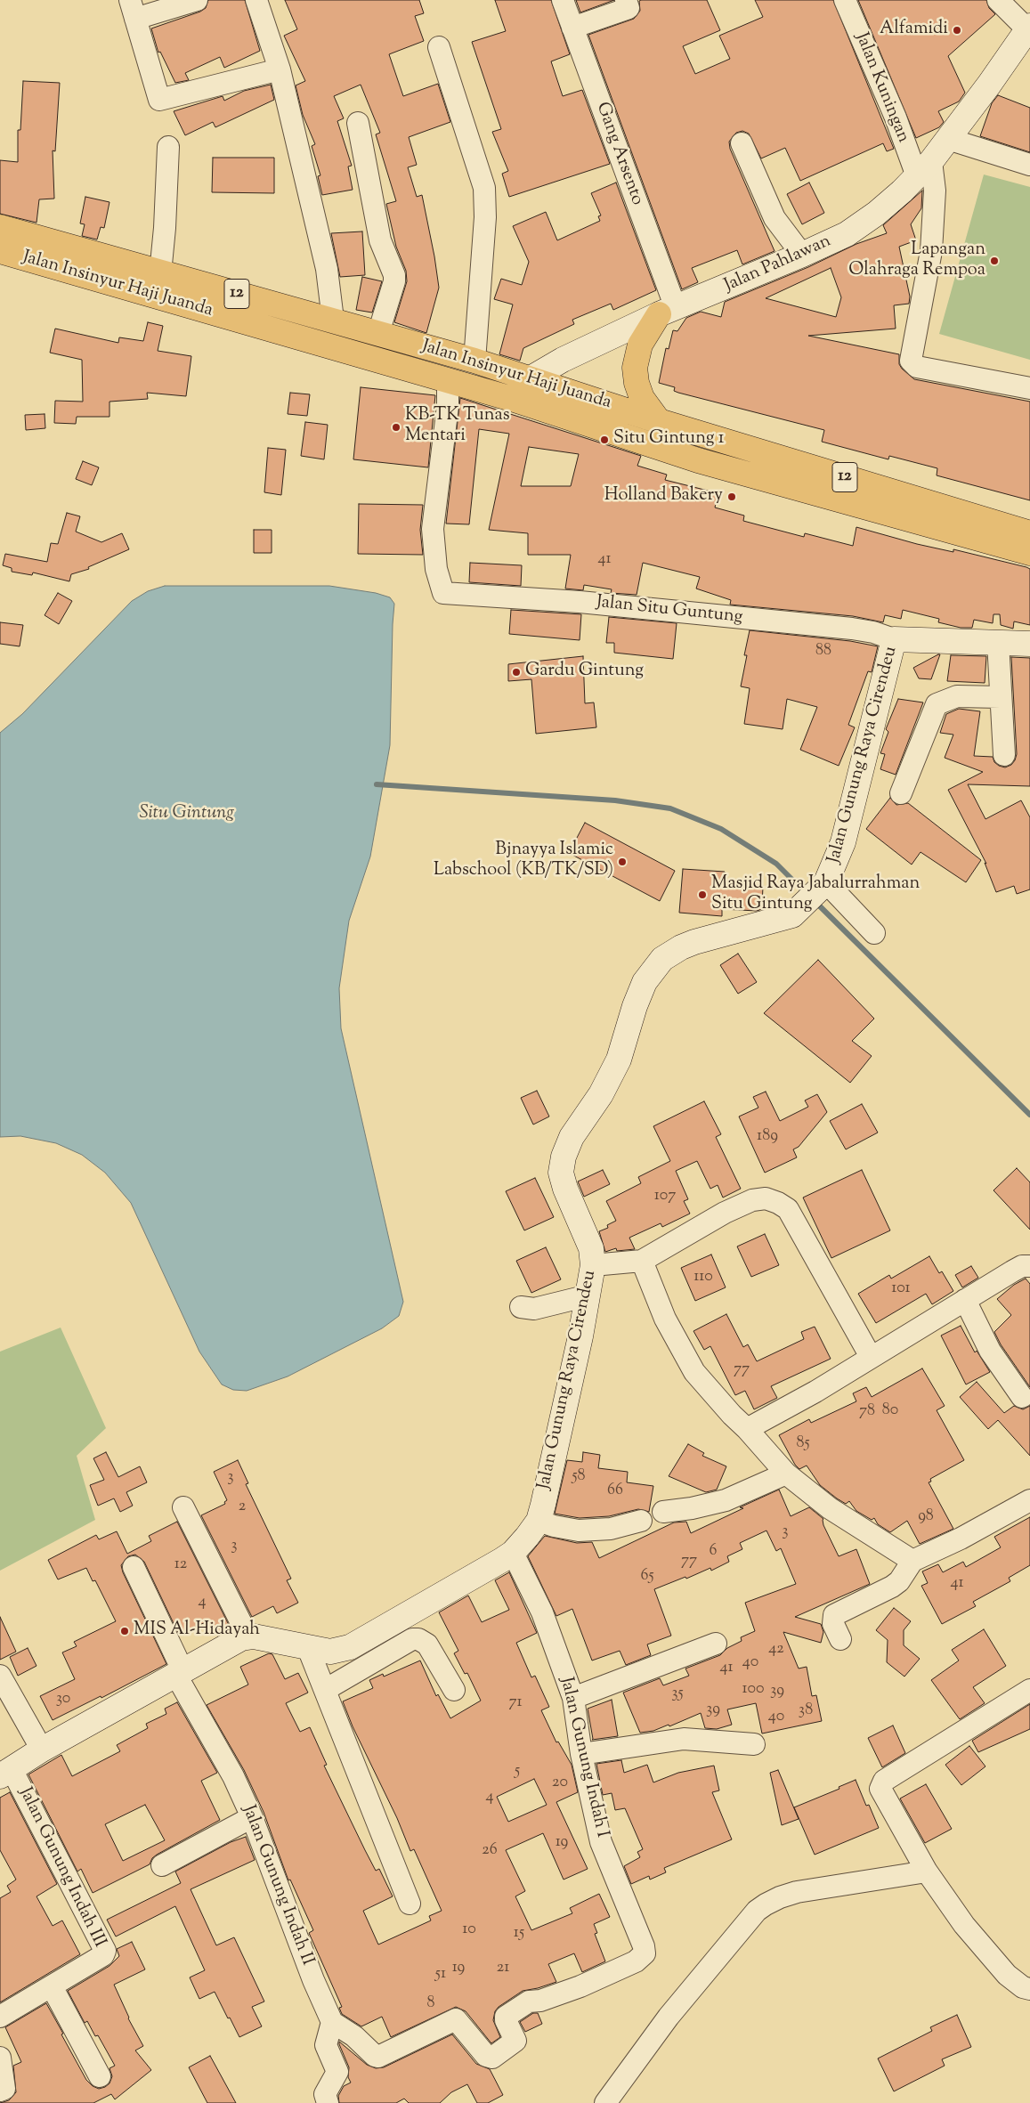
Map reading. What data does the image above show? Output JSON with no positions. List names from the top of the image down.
{
  "streets": {
    "highway": ["Jalan Insinyur Haji Juanda", "12"],
    "street": [
      "Jalan Kuningan",
      "Gang Arsento",
      "Jalan Pahlawan",
      "Jalan Situ Guntung",
      "Jalan Gunung Raya Cirendeu",
      "Jalan Gunung Indah I",
      "Jalan Gunung Indah III",
      "Jalan Gunung Indah II"
    ]
  },
  "crossings": [
    ["Jalan Kuningan", "Jalan Pahlawan"],
    ["Gang Arsento", "Jalan Pahlawan"],
    ["Jalan Pahlawan", "Jalan Insinyur Haji Juanda"],
    ["Jalan Insinyur Haji Juanda", "Jalan Situ Guntung"],
    ["Jalan Situ Guntung", "Jalan Gunung Raya Cirendeu"],
    ["Jalan Gunung Raya Cirendeu", "Jalan Gunung Indah I"],
    ["Jalan Gunung Indah I", "Jalan Gunung Indah II"]
  ],
  "water": ["Situ Gintung"],
  "places": [
    "Alfamidi",
    "Lapangan Olahraga Rempoa",
    "KB-TK Tunas Mentari",
    "Situ Gintung 1",
    "Holland Bakery",
    "Gardu Gintung",
    "Bjnayya Islamic Labschool (KB/TK/SD)",
    "Masjid Raya Jabalurrahman Situ Gintung",
    "MIS Al-Hidayah"
  ],
  "house_numbers": [
    "41",
    "88",
    "189",
    "107",
    "110",
    "101",
    "77",
    "80",
    "78",
    "85",
    "58",
    "3",
    "66",
    "2",
    "98",
    "3",
    "3",
    "6",
    "77",
    "12",
    "65",
    "41",
    "4",
    "42",
    "40",
    "41",
    "100",
    "39",
    "35",
    "30",
    "71",
    "39",
    "38",
    "40",
    "5",
    "20",
    "4",
    "19",
    "26",
    "10",
    "15",
    "19",
    "21",
    "51",
    "8"
  ]
}
